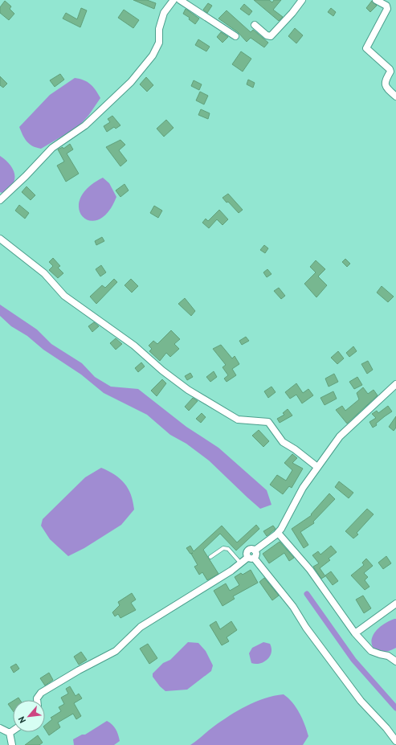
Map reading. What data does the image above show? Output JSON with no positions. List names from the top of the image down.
{
  "north": "bottom left"
}
